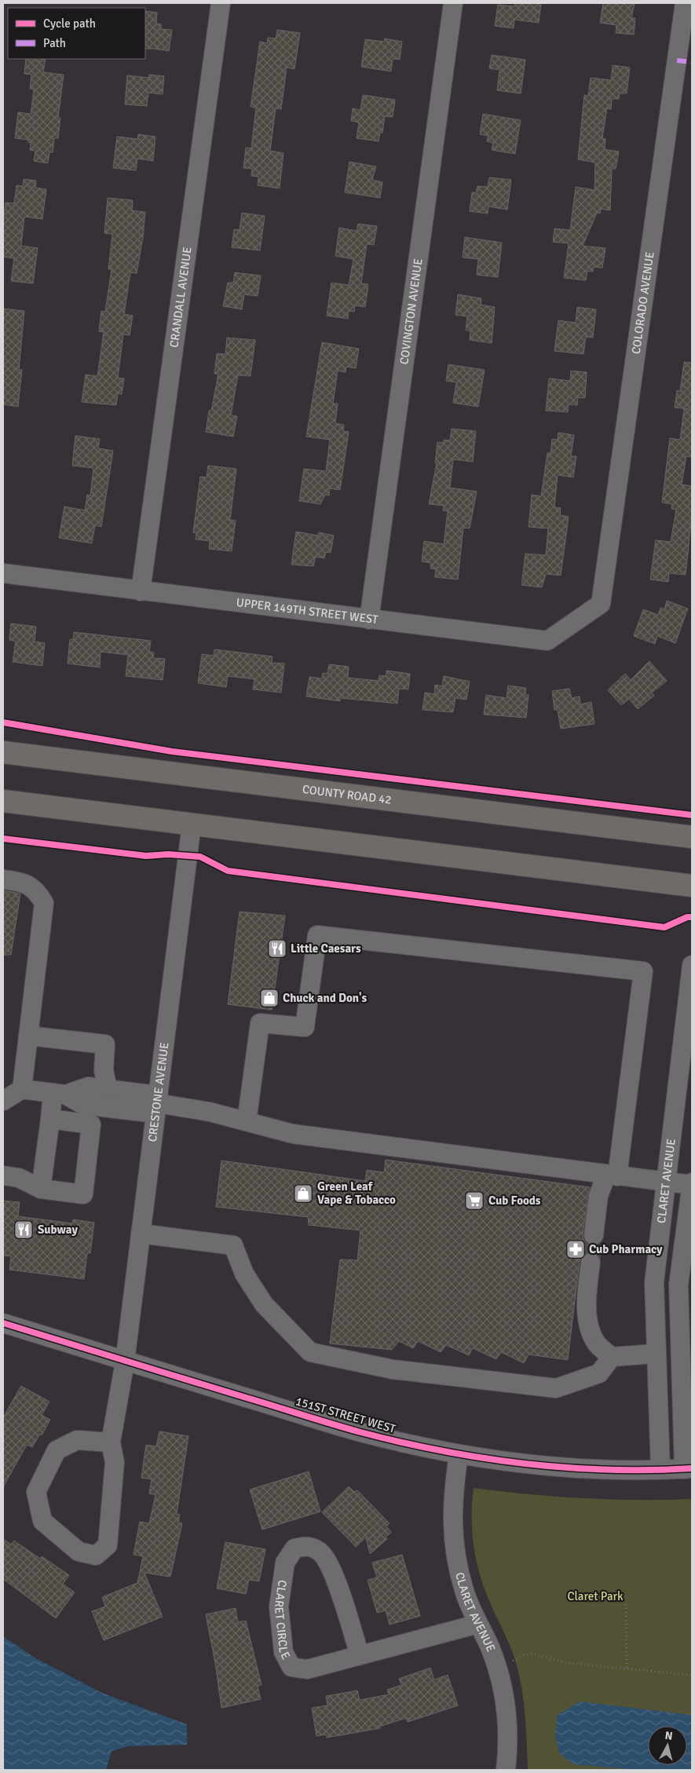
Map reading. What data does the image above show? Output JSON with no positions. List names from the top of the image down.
{
  "streets": {
    "highway": ["COUNTY ROAD 42"],
    "street": [
      "CRANDALL AVENUE",
      "COLORADO AVENUE",
      "COVINGTON AVENUE",
      "UPPER 149TH STREET WEST",
      "CRESTONE AVENUE",
      "CLARET AVENUE",
      "151ST STREET WEST",
      "CLARET CIRCLE"
    ]
  },
  "crossings": [
    ["CRANDALL AVENUE", "UPPER 149TH STREET WEST"],
    ["COLORADO AVENUE", "UPPER 149TH STREET WEST"],
    ["COVINGTON AVENUE", "UPPER 149TH STREET WEST"],
    ["CRESTONE AVENUE", "151ST STREET WEST"],
    ["CLARET AVENUE", "151ST STREET WEST"],
    ["CLARET AVENUE", "CLARET CIRCLE"]
  ],
  "parks": ["Claret Park"],
  "places": {
    "restaurant": ["Little Caesars", "Subway"],
    "shop": ["Chuck and Don's", "Green Leaf Vape & Tobacco"],
    "supermarket": ["Cub Foods"],
    "pharmacy": ["Cub Pharmacy"]
  },
  "legend": ["Cycle path", "Path"],
  "north": "top"
}
